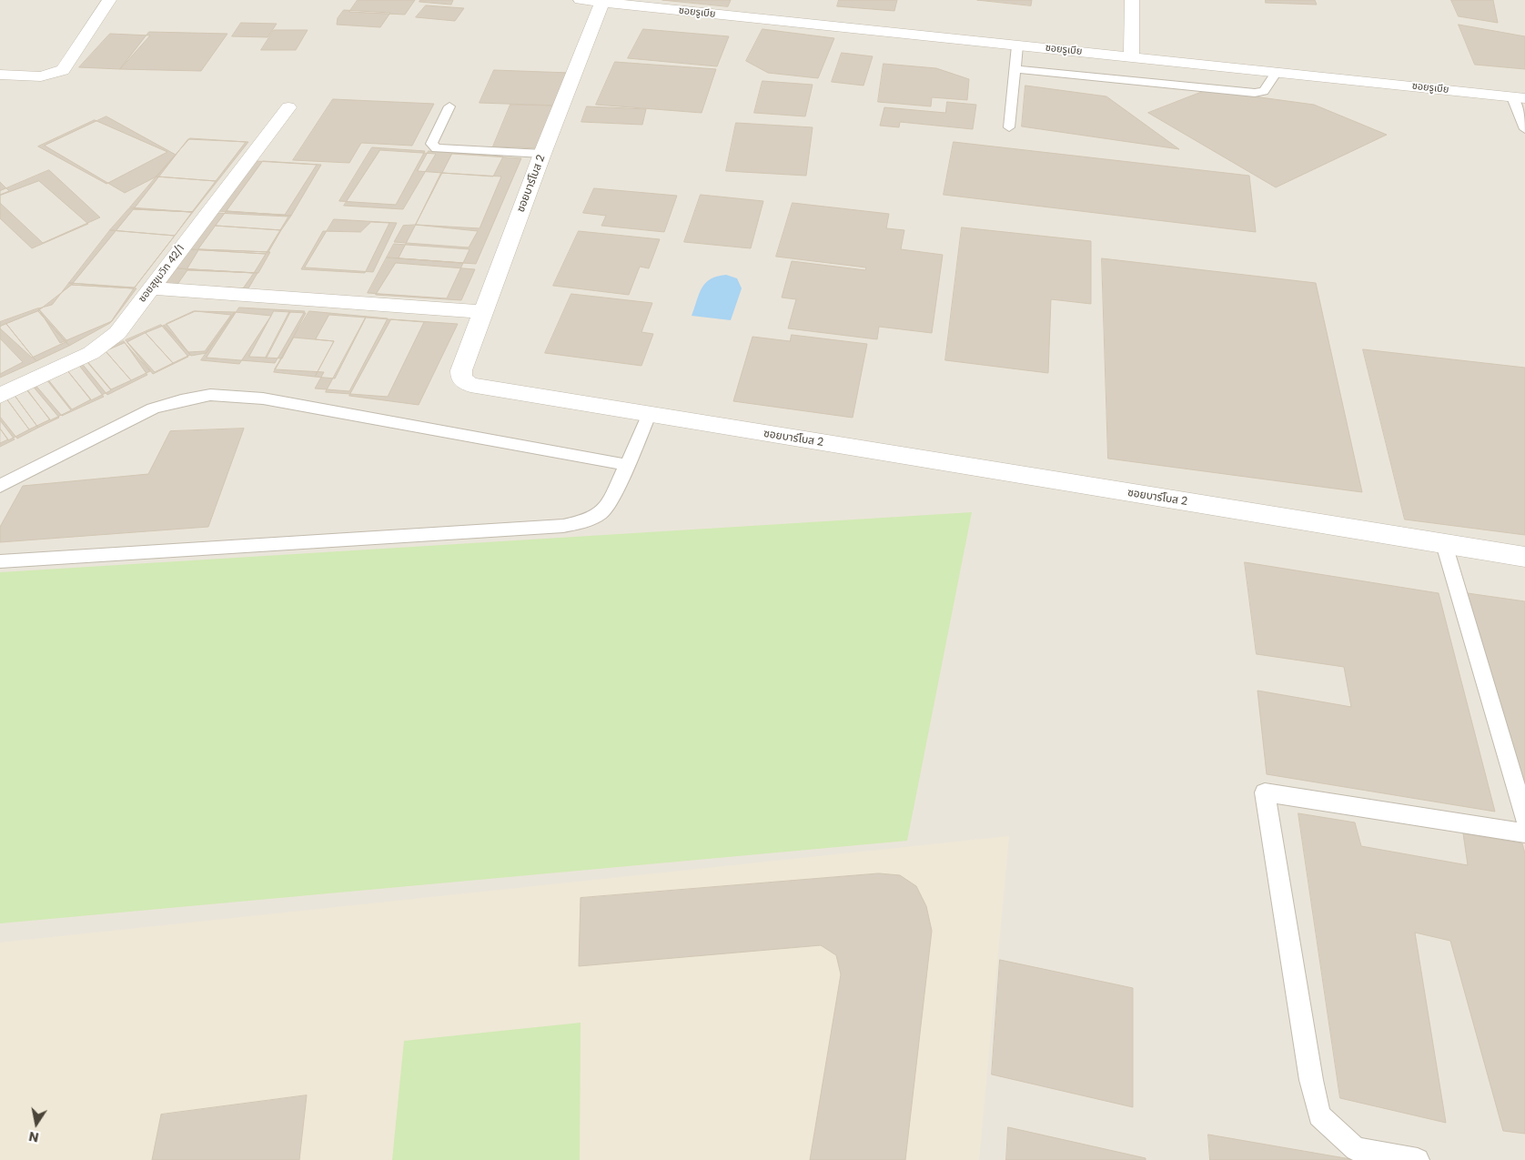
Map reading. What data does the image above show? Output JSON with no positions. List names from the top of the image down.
{
  "streets": {
    "street": ["ซอยรูเบีย", "ซอยบาร์โบส 2", "ซอยสุขุมวิท 42/1"]
  },
  "crossings": [
    ["ซอยรูเบีย", "ซอยบาร์โบส 2"]
  ],
  "north": "bottom"
}
